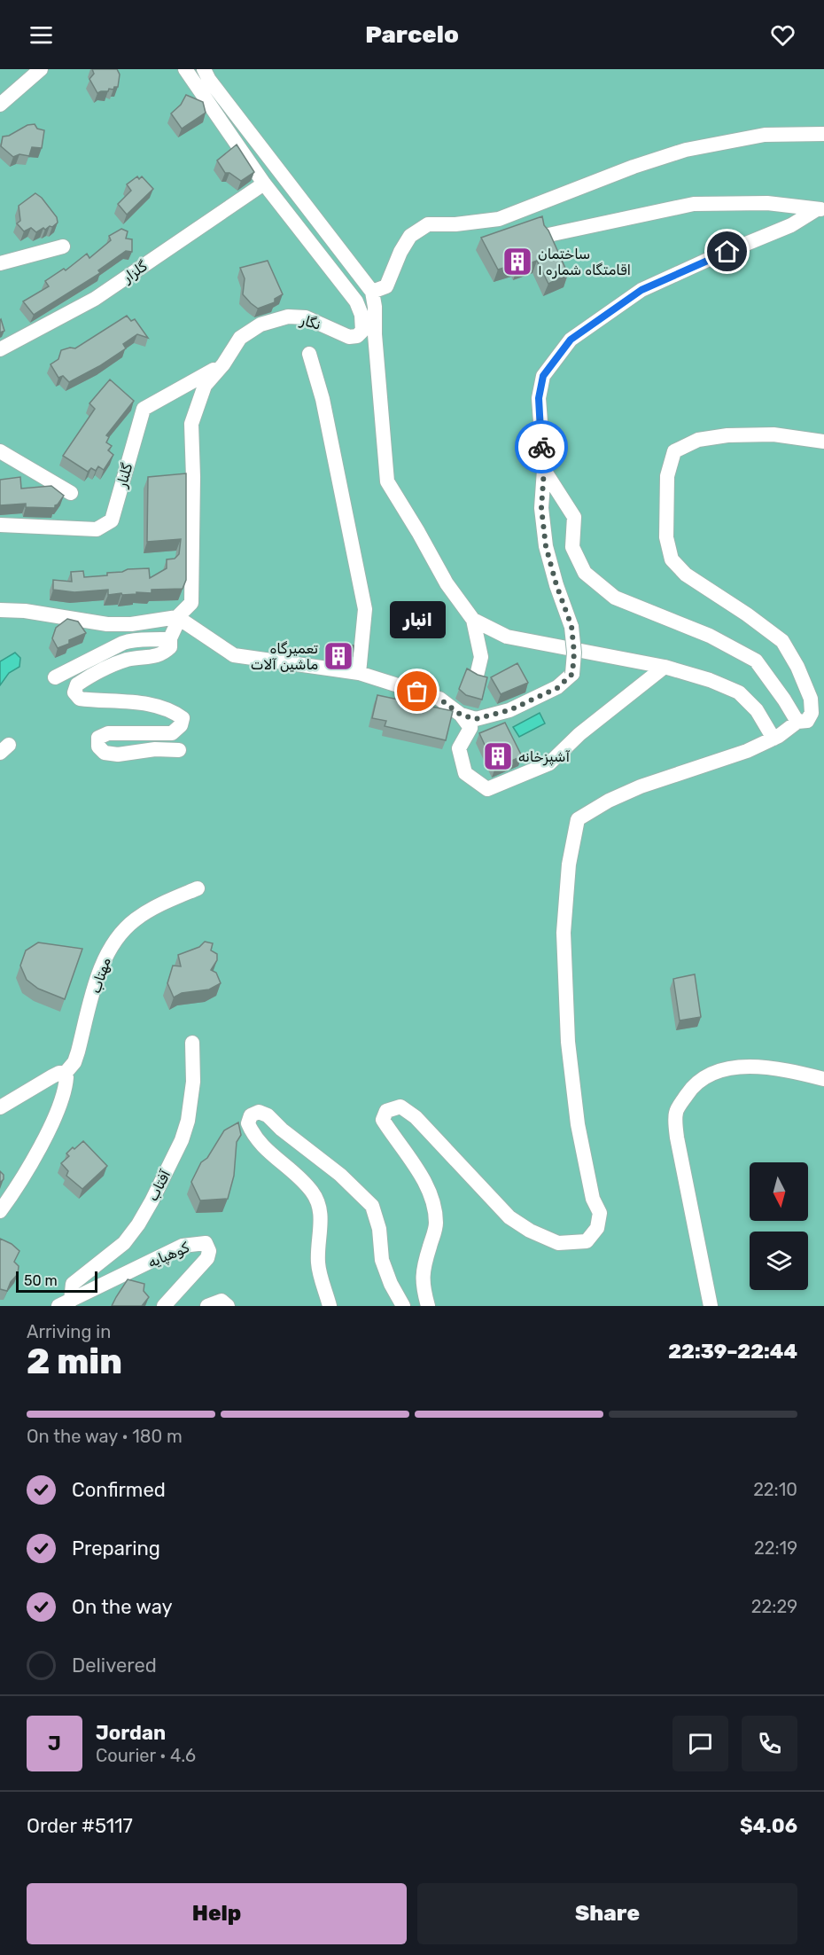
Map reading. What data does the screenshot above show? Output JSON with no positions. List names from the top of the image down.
{
  "streets": {
    "street": [
      "گلزار",
      "نگار",
      "گلنار",
      "مهتاب",
      "آفتاب",
      "کوهپایه"
    ]
  },
  "crossings": [
    ["نگار", "گلنار"],
    ["آفتاب", "کوهپایه"]
  ],
  "places": {
    "building": ["ساختمان اقامتگاه شماره ۱", "تعمیرگاه ماشین آلات", "آشپزخانه"],
    "other": ["انبار"]
  },
  "scale_bar": "50 m",
  "north": "bottom",
  "page": {
    "header": "Parcelo",
    "bubble": "انبار",
    "scale": "50 m",
    "heading": ["2 min", "Arriving in", "22:39–22:44"],
    "panel": [
      "Jordan",
      "Courier · 4.6",
      "Order #5117",
      "$4.06"
    ],
    "bar": "On the way · 180 m",
    "list": [
      ["Confirmed", "22:10"],
      ["Preparing", "22:19"],
      ["On the way", "22:29"],
      "Delivered"
    ],
    "round": "J",
    "buttons": ["Help", "Share"]
  }
}
